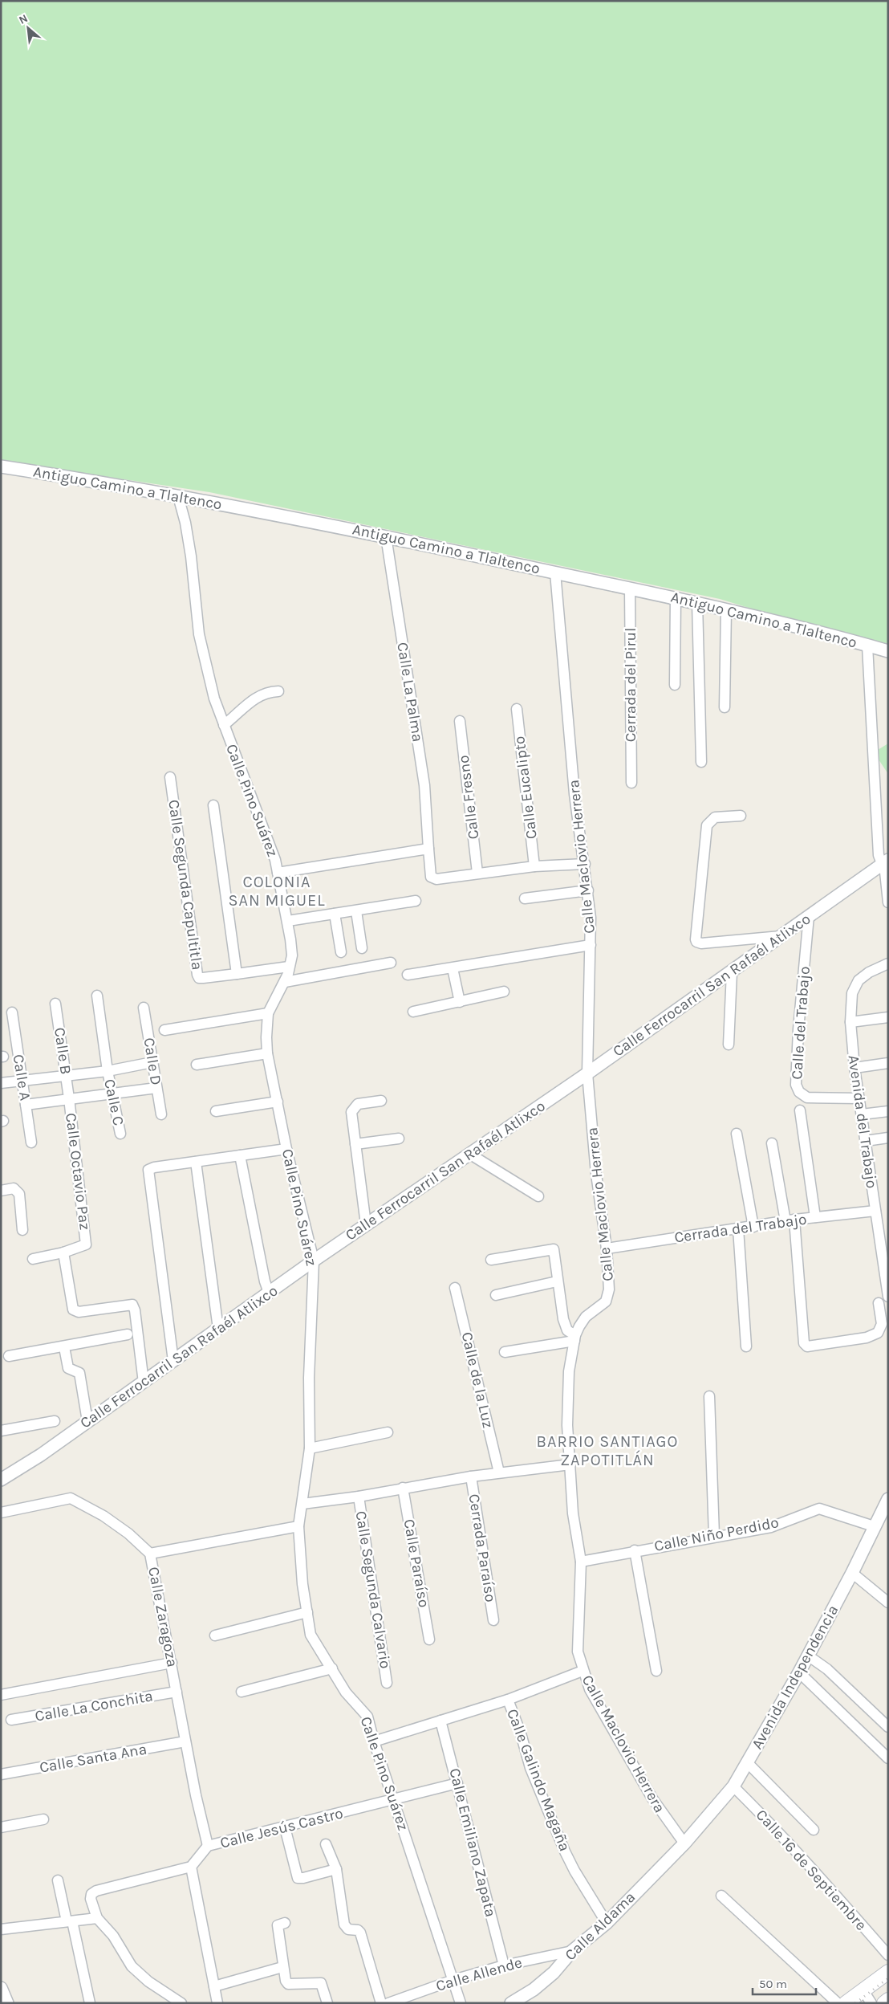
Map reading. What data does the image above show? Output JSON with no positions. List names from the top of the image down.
{
  "streets": {
    "street": [
      "Antiguo Camino a Tlaltenco",
      "Cerrada del Pirul",
      "Calle La Palma",
      "Calle Eucalipto",
      "Calle Fresno",
      "Calle Pino Suárez",
      "Calle Maclovio Herrera",
      "Calle Segunda Capultitla",
      "Calle Ferrocarril San Rafaél Atlixco",
      "Calle del Trabajo",
      "Calle B",
      "Calle D",
      "Calle A",
      "Calle C",
      "Avenida del Trabajo",
      "Calle Octavio Paz",
      "Cerrada del Trabajo",
      "Calle de la Luz",
      "Calle Niño Perdido",
      "Cerrada Paraíso",
      "Calle Paraíso",
      "Calle Segunda Calvario",
      "Calle Zaragoza",
      "Avenida Independencia",
      "Calle La Conchita",
      "Calle Santa Ana",
      "Calle Galindo Magaña",
      "Calle Jesús Castro",
      "Calle Emiliano Zapata",
      "Calle 16 de Septiembre",
      "Calle Aldama",
      "Calle Allende"
    ]
  },
  "crossings": [
    ["Antiguo Camino a Tlaltenco", "Cerrada del Pirul"],
    ["Antiguo Camino a Tlaltenco", "Calle La Palma"],
    ["Antiguo Camino a Tlaltenco", "Calle Pino Suárez"],
    ["Antiguo Camino a Tlaltenco", "Calle Maclovio Herrera"],
    ["Calle La Palma", "Calle Fresno"],
    ["Calle Pino Suárez", "Calle Ferrocarril San Rafaél Atlixco"],
    ["Calle Pino Suárez", "Calle Jesús Castro"],
    ["Calle Pino Suárez", "Calle Allende"],
    ["Calle Maclovio Herrera", "Calle Ferrocarril San Rafaél Atlixco"],
    ["Calle Maclovio Herrera", "Cerrada del Trabajo"],
    ["Calle Maclovio Herrera", "Calle Niño Perdido"],
    ["Calle Maclovio Herrera", "Avenida Independencia"],
    ["Calle Maclovio Herrera", "Calle Aldama"],
    ["Calle Ferrocarril San Rafaél Atlixco", "Calle del Trabajo"],
    ["Calle del Trabajo", "Avenida del Trabajo"],
    ["Calle B", "Calle Octavio Paz"],
    ["Avenida del Trabajo", "Cerrada del Trabajo"],
    ["Calle Niño Perdido", "Avenida Independencia"],
    ["Calle Zaragoza", "Calle La Conchita"],
    ["Calle Zaragoza", "Calle Santa Ana"],
    ["Calle Zaragoza", "Calle Jesús Castro"],
    ["Avenida Independencia", "Calle 16 de Septiembre"],
    ["Avenida Independencia", "Calle Aldama"],
    ["Calle Galindo Magaña", "Calle Aldama"],
    ["Calle Jesús Castro", "Calle Emiliano Zapata"],
    ["Calle Emiliano Zapata", "Calle Allende"],
    ["Calle Aldama", "Calle Allende"]
  ],
  "districts": ["COLONIA SAN MIGUEL", "BARRIO SANTIAGO ZAPOTITLÁN"],
  "scale_bar": "50 m",
  "north": "top left"
}
